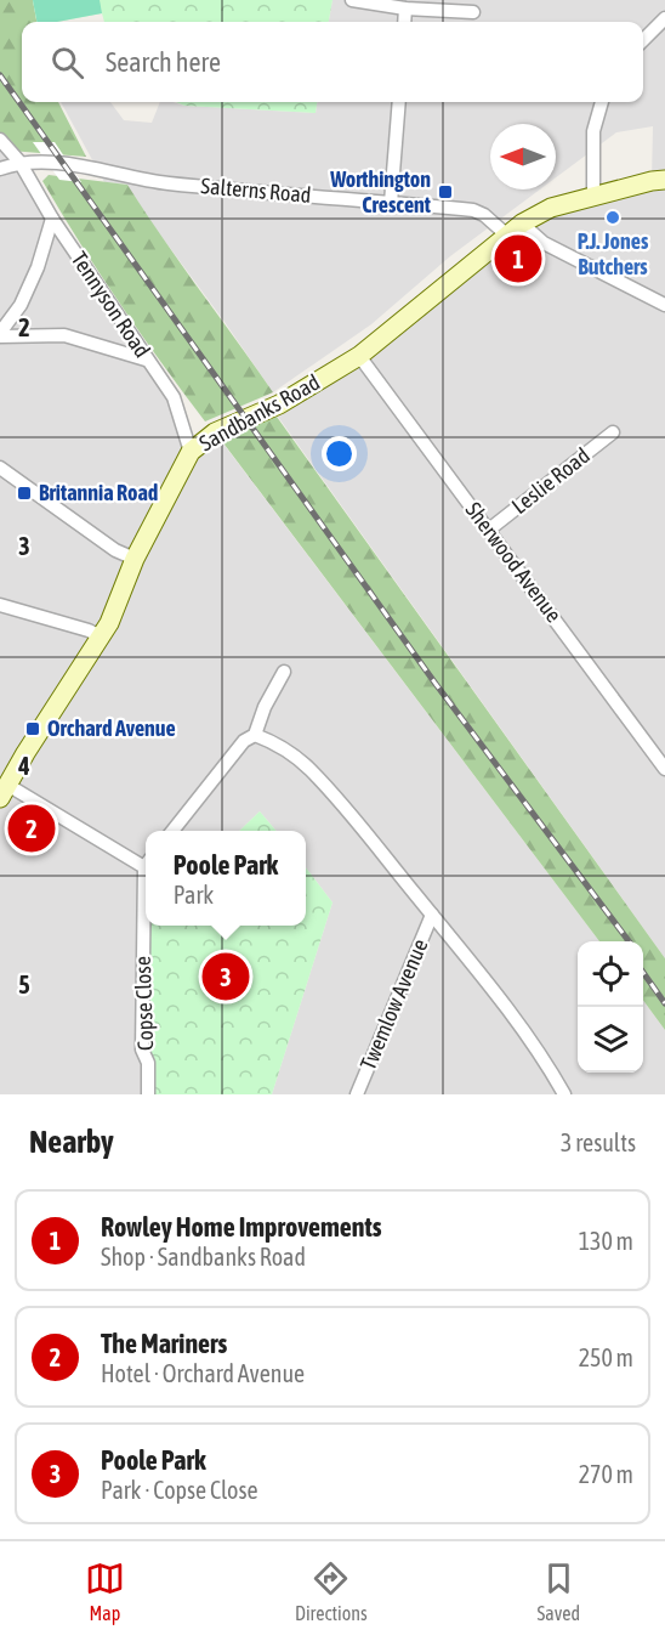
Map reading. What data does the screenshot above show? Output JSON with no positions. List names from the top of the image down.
{
  "streets": {
    "main road": ["Sandbanks Road"],
    "street": [
      "Salterns Road",
      "Tennyson Road",
      "Leslie Road",
      "Sherwood Avenue",
      "Copse Close",
      "Twemlow Avenue"
    ]
  },
  "crossings": [
    ["Salterns Road", "Tennyson Road"],
    ["Salterns Road", "Sandbanks Road"],
    ["Tennyson Road", "Sandbanks Road"],
    ["Sandbanks Road", "Sherwood Avenue"],
    ["Leslie Road", "Sherwood Avenue"]
  ],
  "places": {
    "transit": ["Worthington Crescent", "Britannia Road", "Orchard Avenue"],
    "other": ["P.J. Jones Butchers"]
  },
  "north": "left",
  "page": {
    "search": "Search here",
    "pins": ["1", "2", "3"],
    "popup": ["Poole Park", "Park"],
    "heading": ["Nearby", "3 results"],
    "list": [
      {
        "mark": "1",
        "name": "Rowley Home Improvements",
        "note": "Shop · Sandbanks Road",
        "value": "130 m"
      },
      {
        "mark": "2",
        "name": "The Mariners",
        "note": "Hotel · Orchard Avenue",
        "value": "250 m"
      },
      {
        "mark": "3",
        "name": "Poole Park",
        "note": "Park · Copse Close",
        "value": "270 m"
      }
    ],
    "nav": ["Map", "Directions", "Saved"]
  },
  "grid": {
    "rows": [
      "2",
      "3",
      "4",
      "5"
    ]
  }
}
